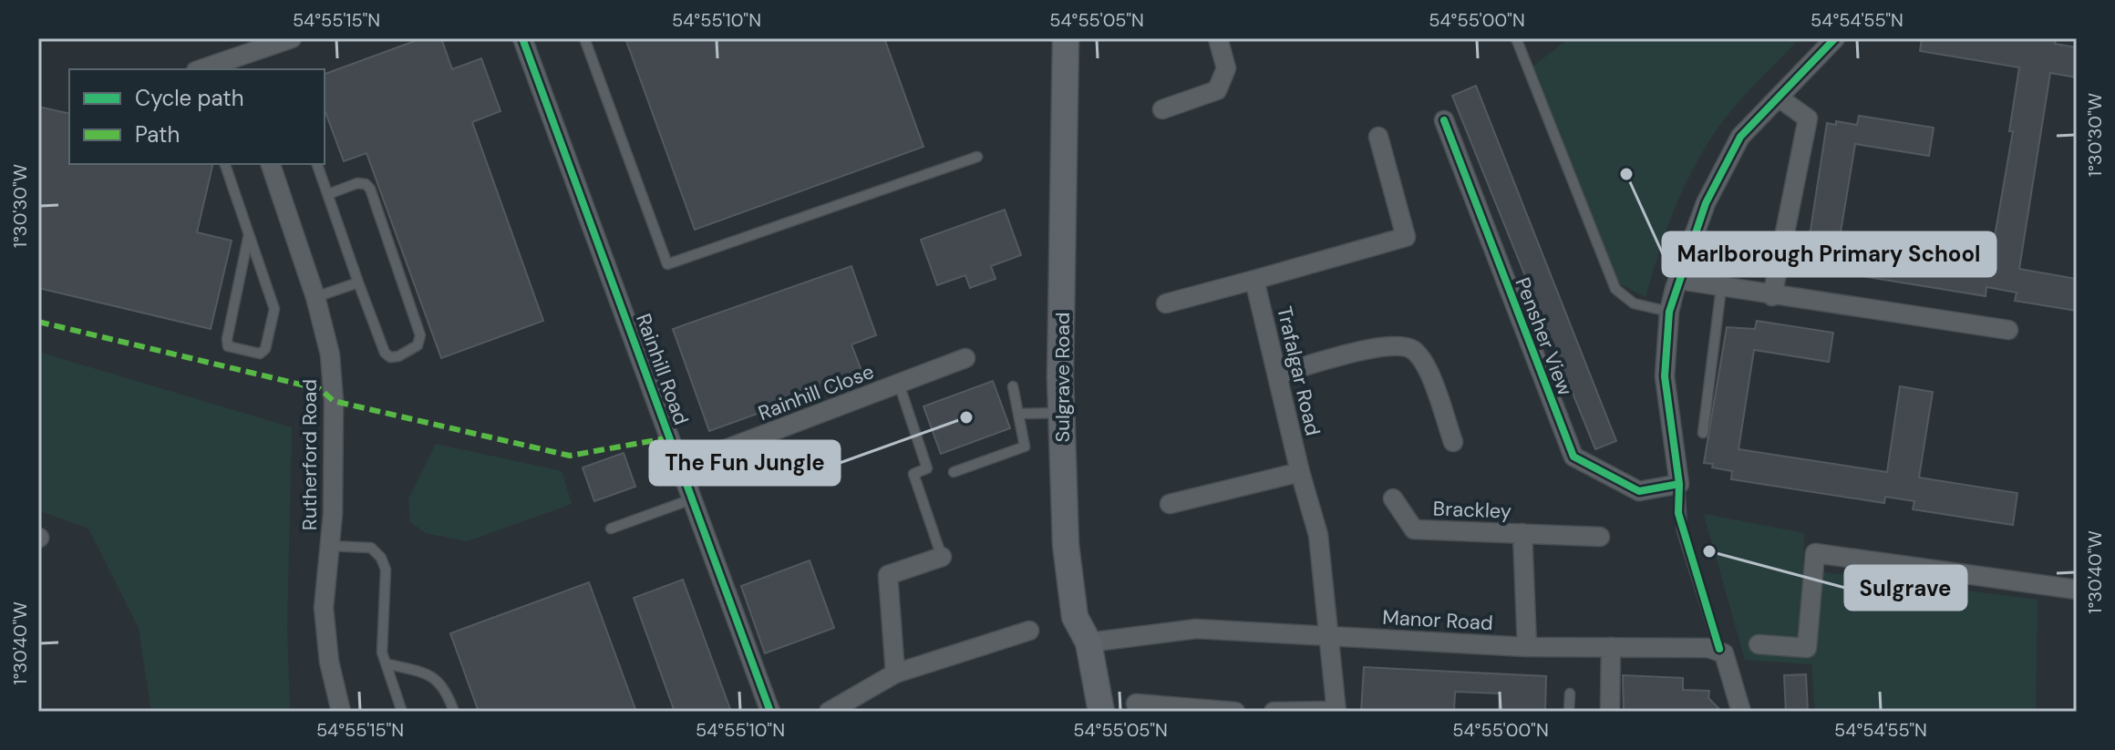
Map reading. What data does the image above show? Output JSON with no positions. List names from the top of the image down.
{
  "streets": {
    "street": [
      "Pensher View",
      "Rainhill Road",
      "Trafalgar Road",
      "Sulgrave Road",
      "Rainhill Close",
      "Rutherford Road",
      "Brackley",
      "Manor Road"
    ]
  },
  "crossings": [
    ["Rainhill Road", "Rainhill Close"],
    ["Trafalgar Road", "Manor Road"],
    ["Sulgrave Road", "Manor Road"],
    ["Brackley", "Manor Road"]
  ],
  "places": ["Marlborough Primary School", "The Fun Jungle", "Sulgrave"],
  "legend": ["Cycle path", "Path"],
  "coordinates": [
    "54°55'15\"N",
    "54°55'10\"N",
    "54°55'05\"N",
    "54°55'00\"N",
    "54°54'55\"N",
    "1°30'30\"W",
    "1°30'40\"W"
  ]
}
